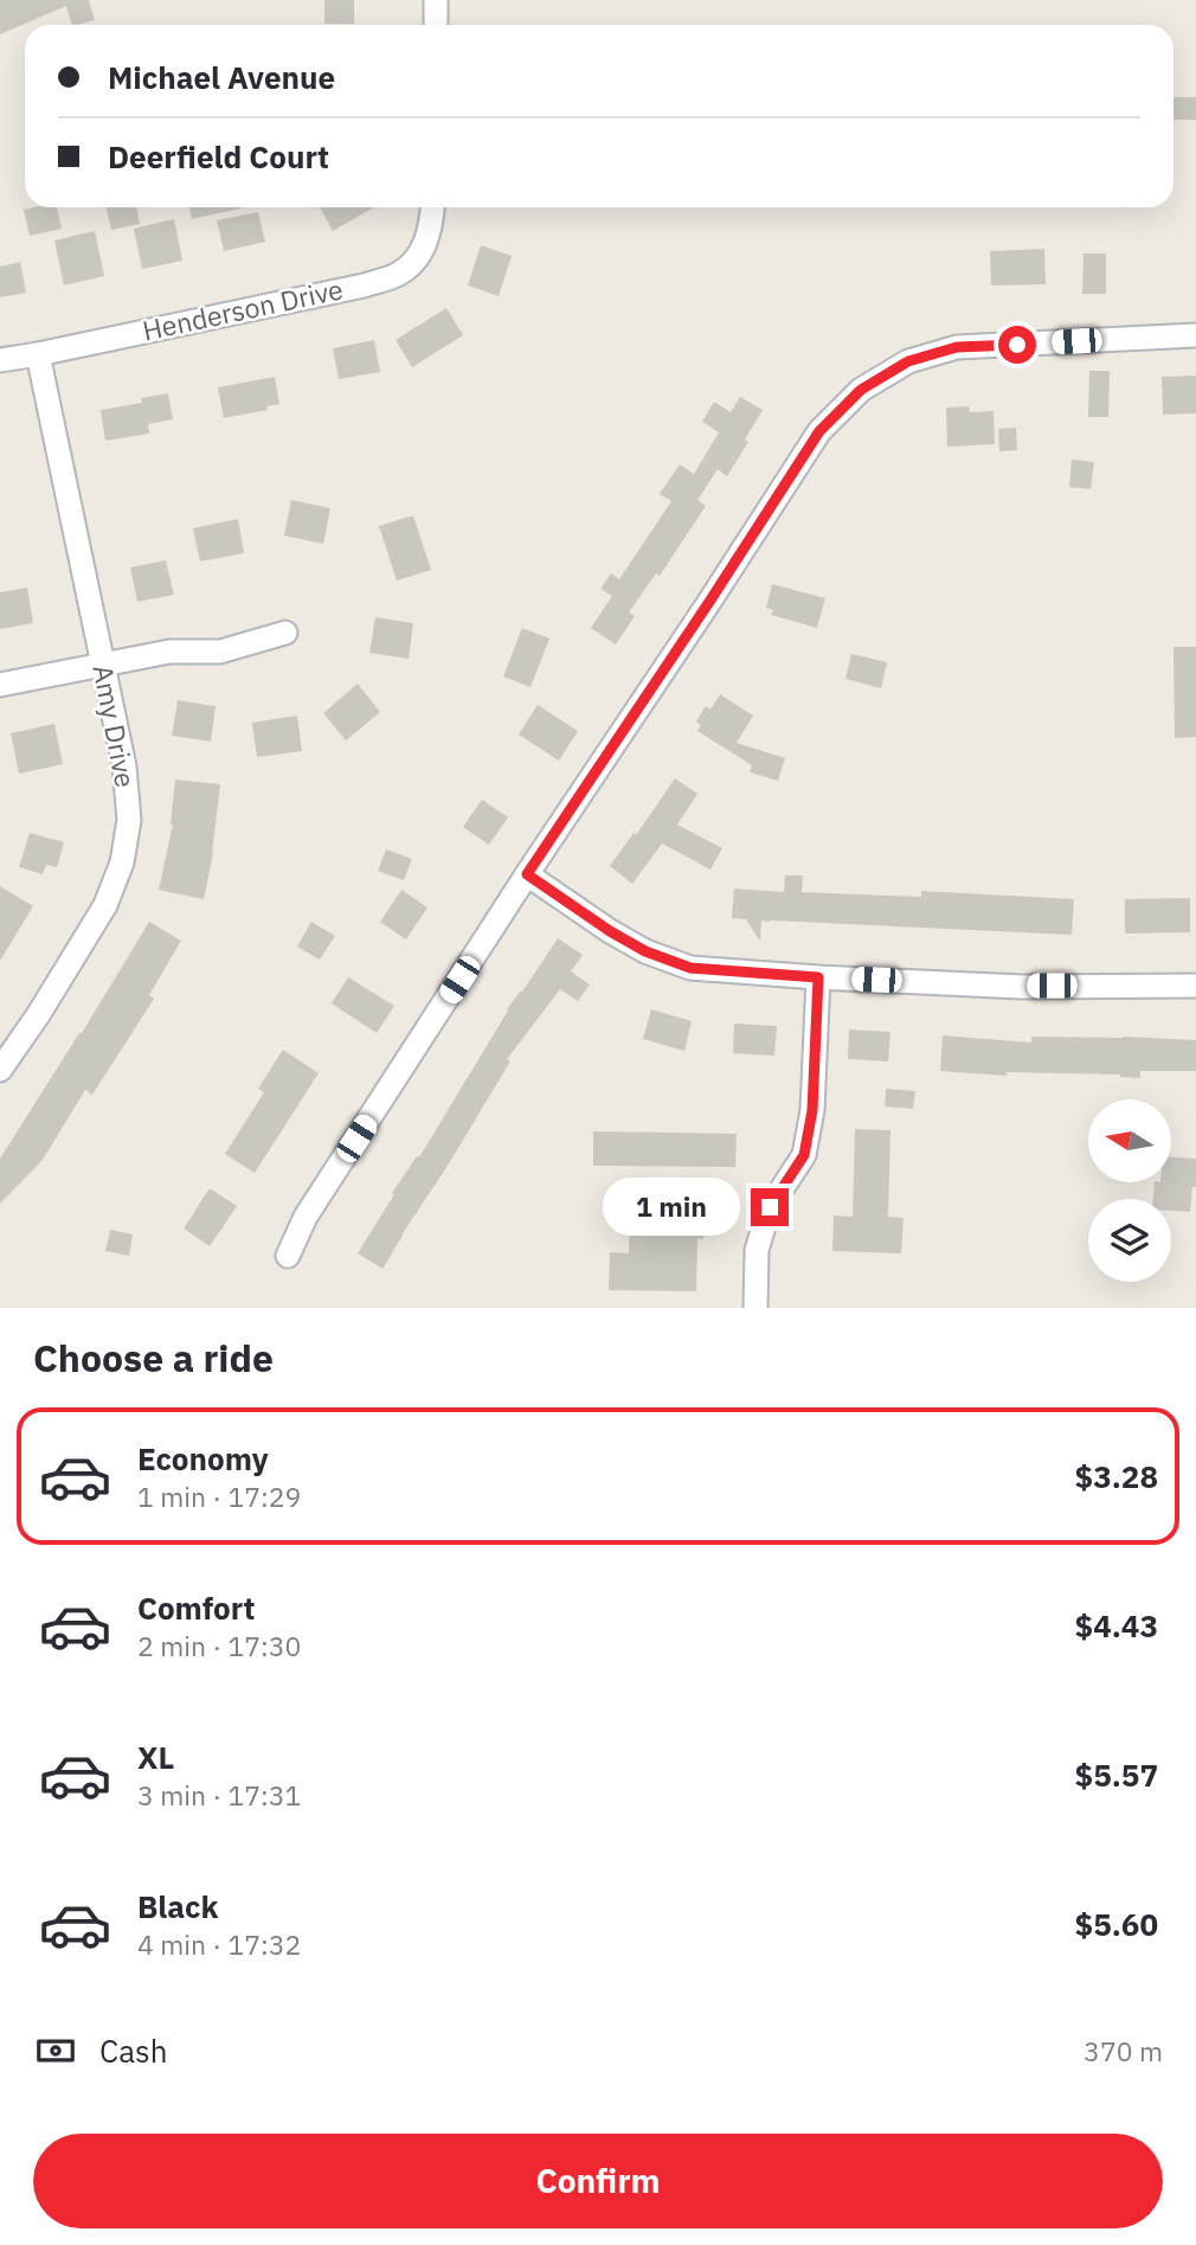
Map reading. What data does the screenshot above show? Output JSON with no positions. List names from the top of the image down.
{
  "streets": {
    "street": ["Henderson Drive", "Amy Drive"]
  },
  "crossings": [
    ["Henderson Drive", "Amy Drive"]
  ],
  "north": "left",
  "page": {
    "banner": ["Michael Avenue", "Deerfield Court"],
    "bubble": "1 min",
    "heading": "Choose a ride",
    "list": [
      {
        "name": "Economy",
        "note": "1 min · 17:29",
        "value": "$3.28"
      },
      {
        "name": "Comfort",
        "note": "2 min · 17:30",
        "value": "$4.43"
      },
      {
        "name": "XL",
        "note": "3 min · 17:31",
        "value": "$5.57"
      },
      {
        "name": "Black",
        "note": "4 min · 17:32",
        "value": "$5.60"
      }
    ],
    "pay": ["Cash", "370 m"],
    "buttons": "Confirm"
  }
}
